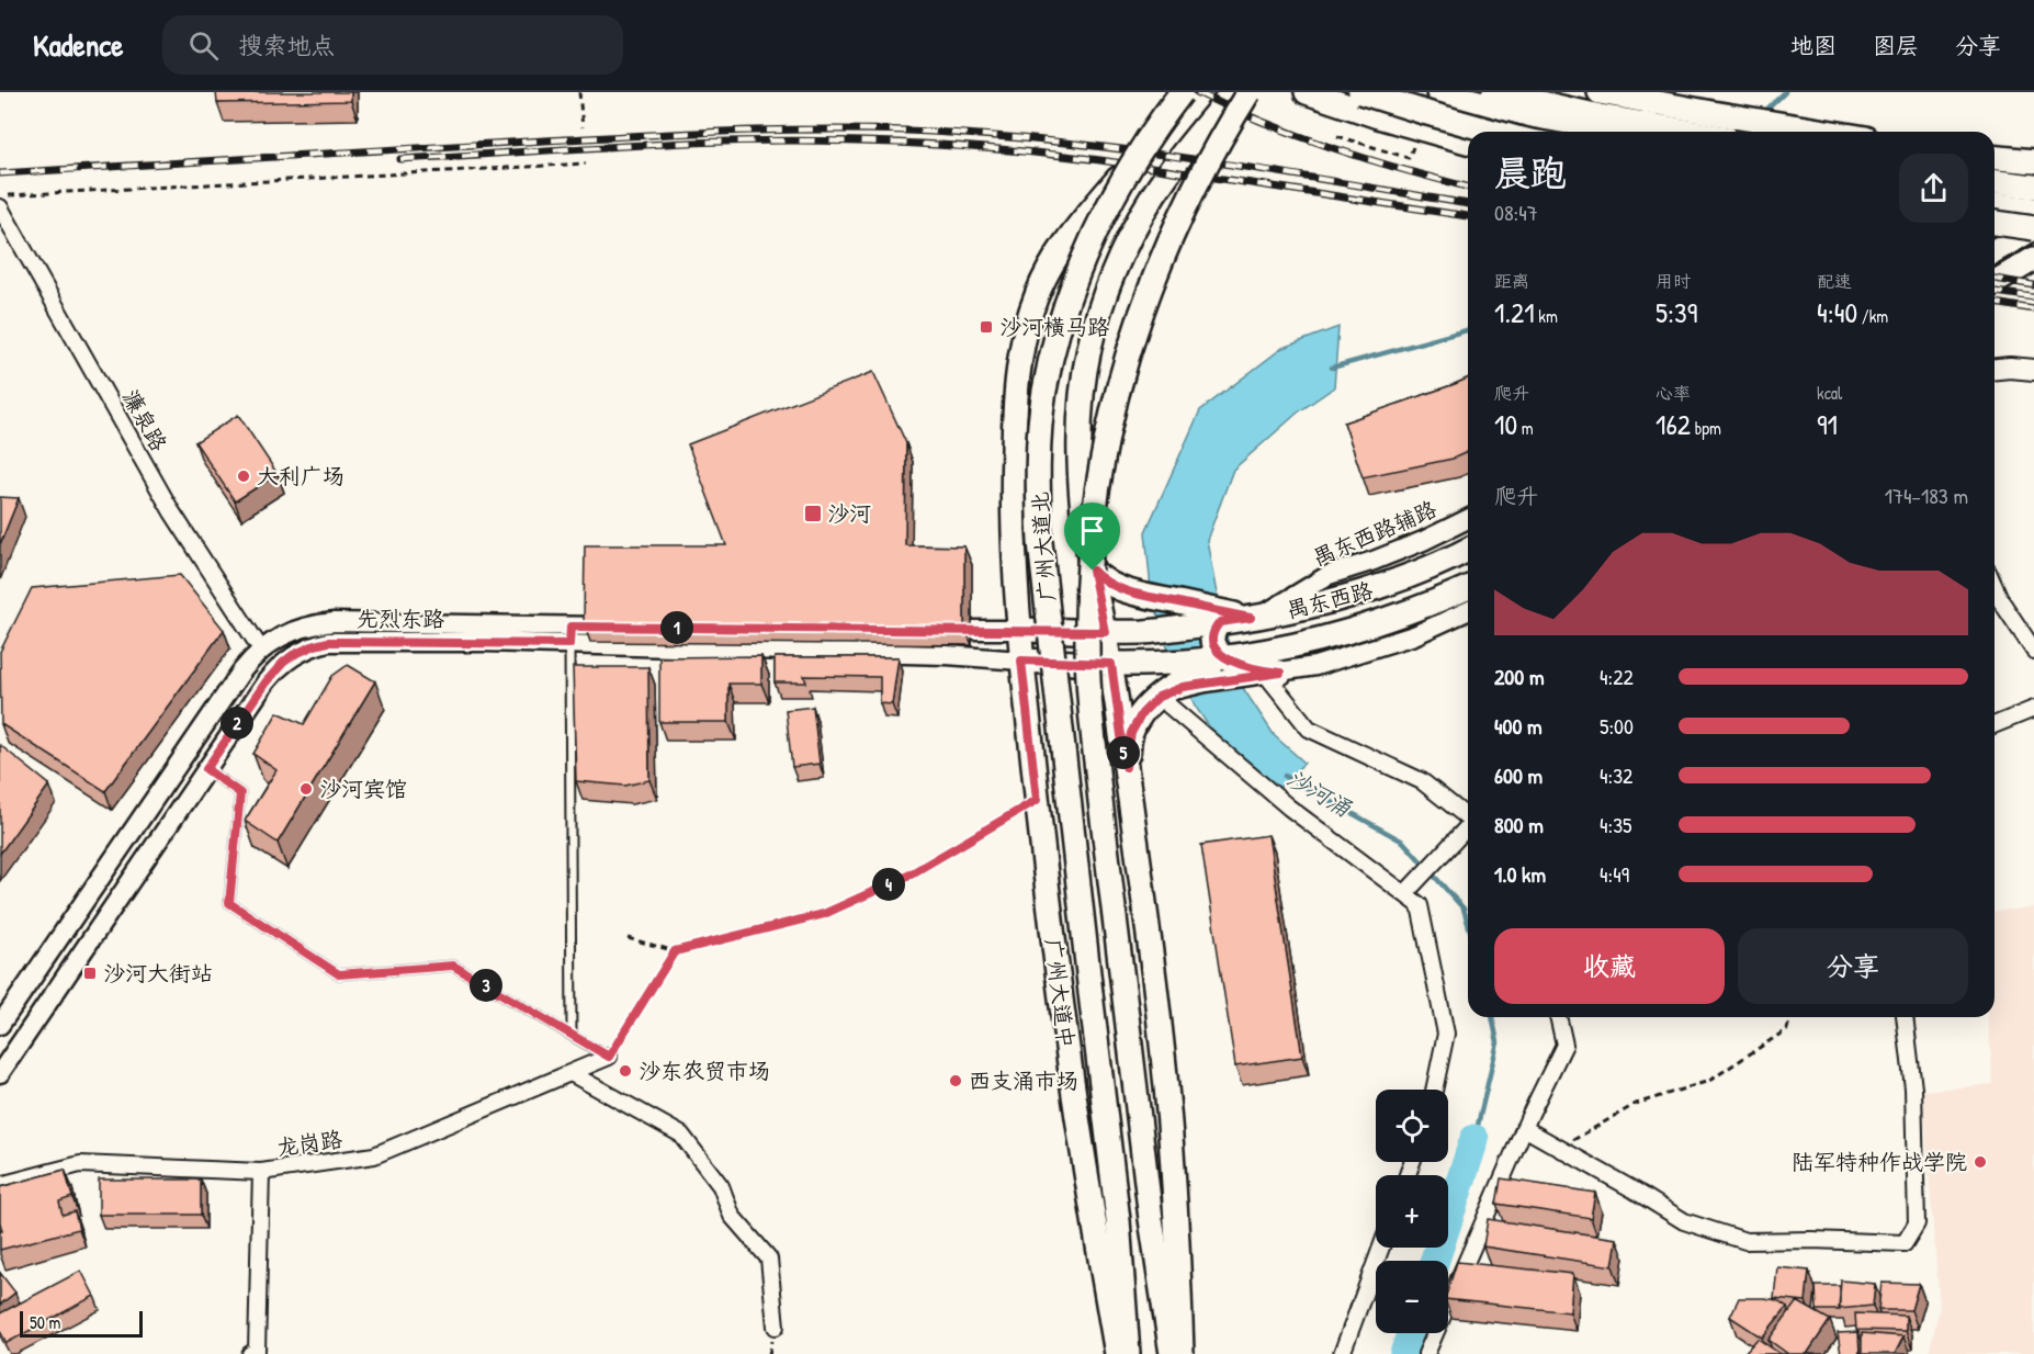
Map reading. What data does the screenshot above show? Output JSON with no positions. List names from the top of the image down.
{
  "streets": {
    "main road": ["广州大道北", "禺东西路", "广州大道中"],
    "street": [
      "濂泉路",
      "禺东西路辅路",
      "先烈东路",
      "龙岗路"
    ]
  },
  "crossings": [
    ["濂泉路", "先烈东路"],
    ["禺东西路辅路", "禺东西路"],
    ["广州大道北", "禺东西路"],
    ["广州大道北", "广州大道中"],
    ["禺东西路", "先烈东路"],
    ["禺东西路", "广州大道中"],
    ["先烈东路", "广州大道中"]
  ],
  "water": ["沙河涌"],
  "places": {
    "transit": ["沙河横马路", "沙河", "沙河大街站"],
    "other": [
      "大利广场",
      "沙河宾馆",
      "沙东农贸市场",
      "西支涌市场",
      "陆军特种作战学院"
    ]
  },
  "scale_bar": "50 m",
  "page": {
    "header": "Kadence",
    "search": "搜索地点",
    "nav": ["地图", "图层", "分享"],
    "heading": ["晨跑", "08:47"],
    "stats": [
      ["距离", "1.21 km"],
      ["用时", "5:39"],
      ["配速", "4:40 /km"],
      ["爬升", "10 m"],
      ["心率", "162 bpm"],
      ["kcal", "91"]
    ],
    "chart": ["爬升", "174–183 m"],
    "pins": [
      "1",
      "2",
      "5",
      "4",
      "3"
    ],
    "list": [
      {
        "name": "200 m",
        "note": "4:22"
      },
      {
        "name": "400 m",
        "note": "5:00"
      },
      {
        "name": "600 m",
        "note": "4:32"
      },
      {
        "name": "800 m",
        "note": "4:35"
      },
      {
        "name": "1.0 km",
        "note": "4:49"
      }
    ],
    "buttons": ["收藏", "分享"],
    "map_buttons": ["+", "−"],
    "scale": "50 m"
  }
}
